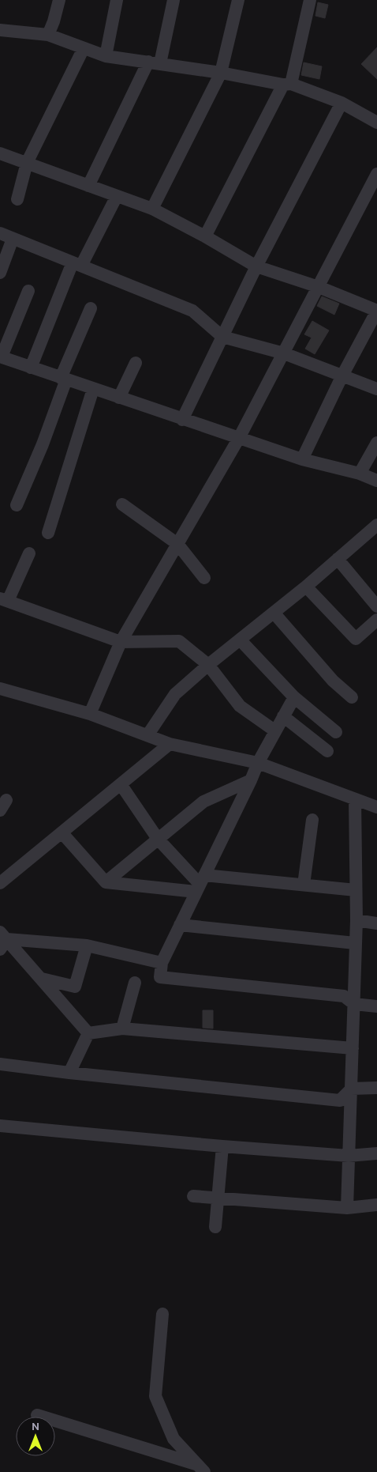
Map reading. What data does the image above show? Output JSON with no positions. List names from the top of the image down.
{
  "north": "top"
}
